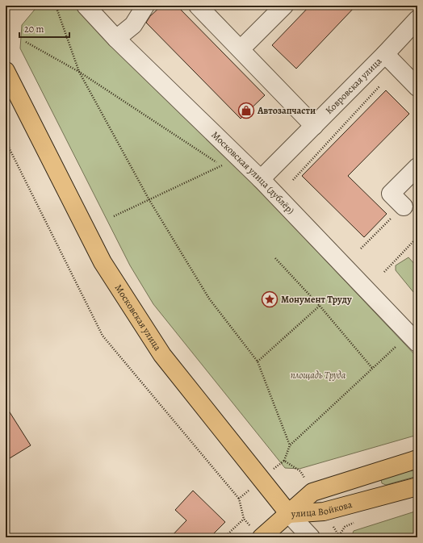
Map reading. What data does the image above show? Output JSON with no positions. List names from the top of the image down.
{
  "streets": {
    "main road": ["Московская улица", "улица Войкова"],
    "street": ["Ковровская улица", "Московская улица (дублёр)"]
  },
  "crossings": [
    ["Ковровская улица", "Московская улица (дублёр)"],
    ["Московская улица", "улица Войкова"]
  ],
  "parks": ["площадь Труда"],
  "places": {
    "shop": ["Автозапчасти"],
    "place": ["Монумент Труду"]
  },
  "scale_bar": "20 m"
}
